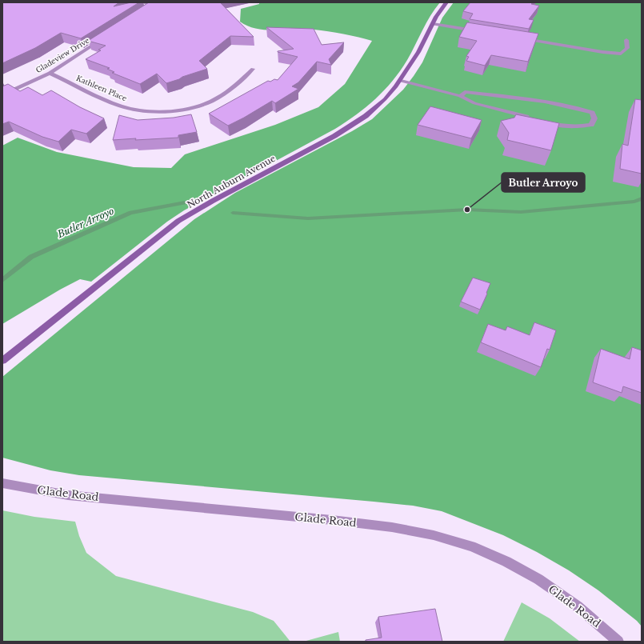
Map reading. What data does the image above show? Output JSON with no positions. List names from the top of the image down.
{
  "streets": {
    "main road": ["North Auburn Avenue"],
    "street": ["Gladeview Drive", "Kathleen Place", "Glade Road"]
  },
  "crossings": [
    ["Gladeview Drive", "Kathleen Place"]
  ],
  "water": ["Butler Arroyo"],
  "places": ["Butler Arroyo"]
}
